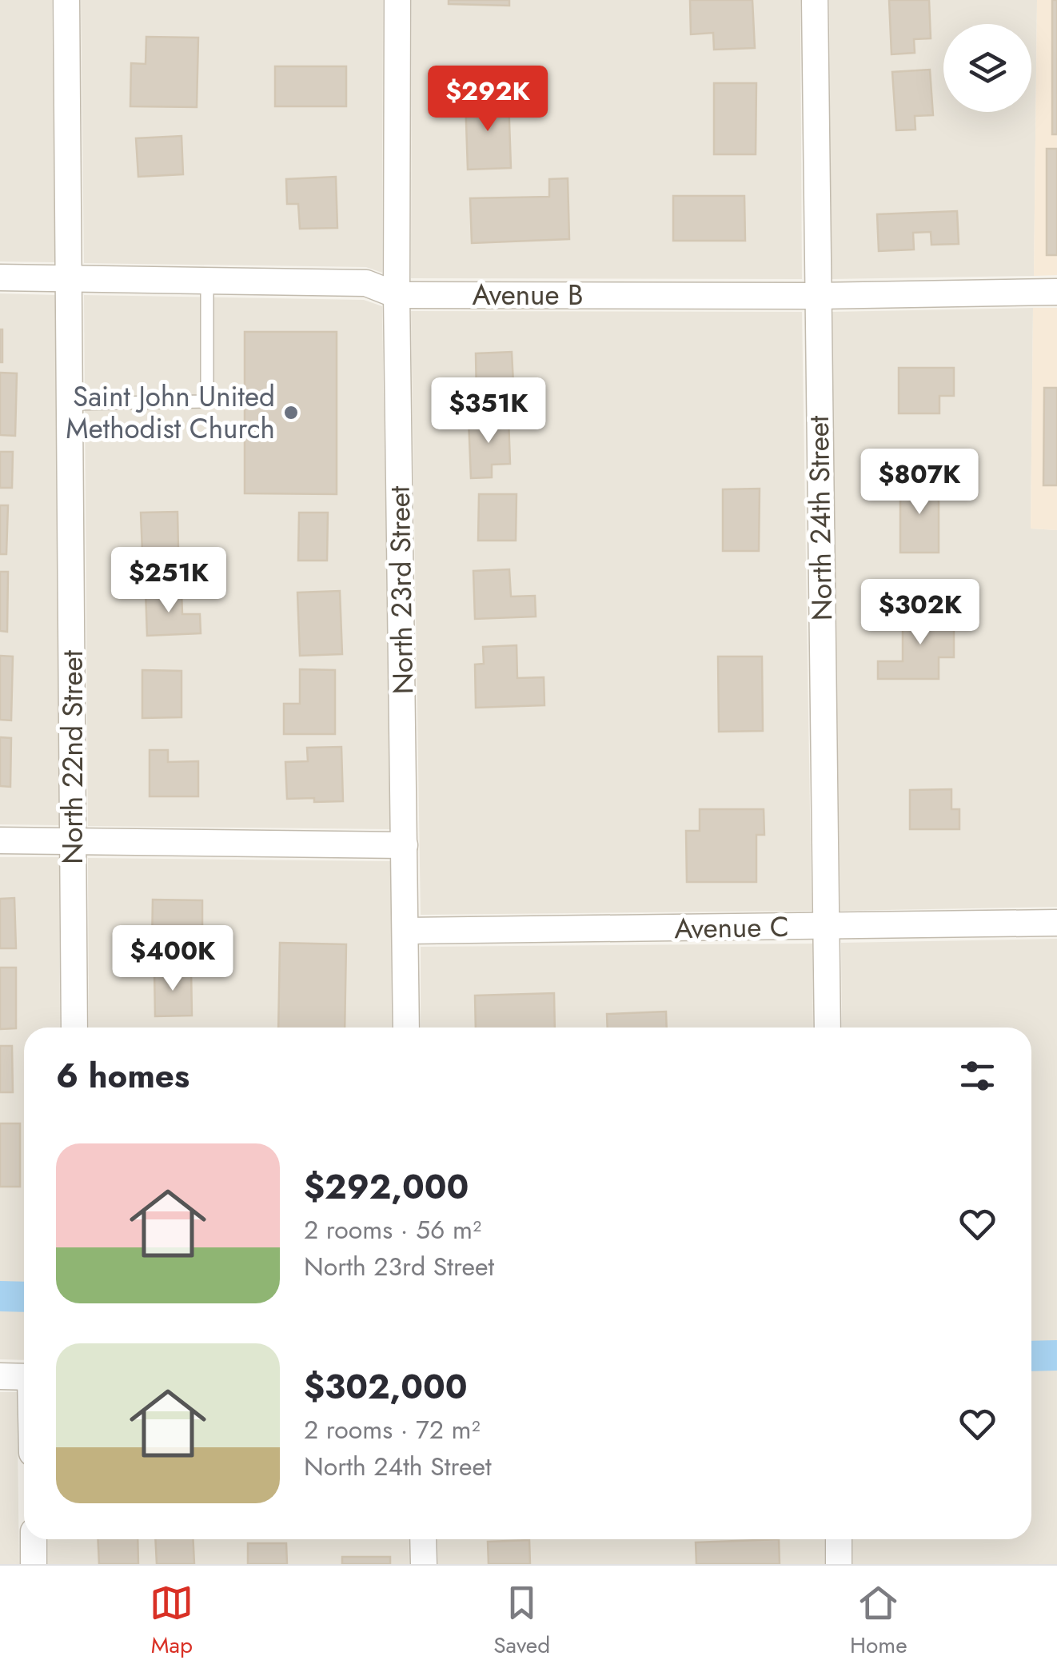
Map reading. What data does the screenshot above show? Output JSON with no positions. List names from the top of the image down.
{
  "streets": {
    "street": [
      "Avenue B",
      "North 24th Street",
      "North 23rd Street",
      "North 22nd Street",
      "Avenue C"
    ]
  },
  "crossings": [
    ["Avenue B", "North 24th Street"],
    ["Avenue B", "North 23rd Street"],
    ["Avenue B", "North 22nd Street"],
    ["North 24th Street", "Avenue C"],
    ["North 23rd Street", "Avenue C"]
  ],
  "places": ["Saint John United Methodist Church"],
  "page": {
    "price": [
      "$292K",
      "$351K",
      "$807K",
      "$251K",
      "$302K",
      "$400K"
    ],
    "heading": "6 homes",
    "list": [
      {
        "name": "$292,000",
        "note": "2 rooms · 56 m² · North 23rd Street"
      },
      {
        "name": "$302,000",
        "note": "2 rooms · 72 m² · North 24th Street"
      }
    ],
    "tabs": ["Map", "Saved", "Home"]
  }
}
